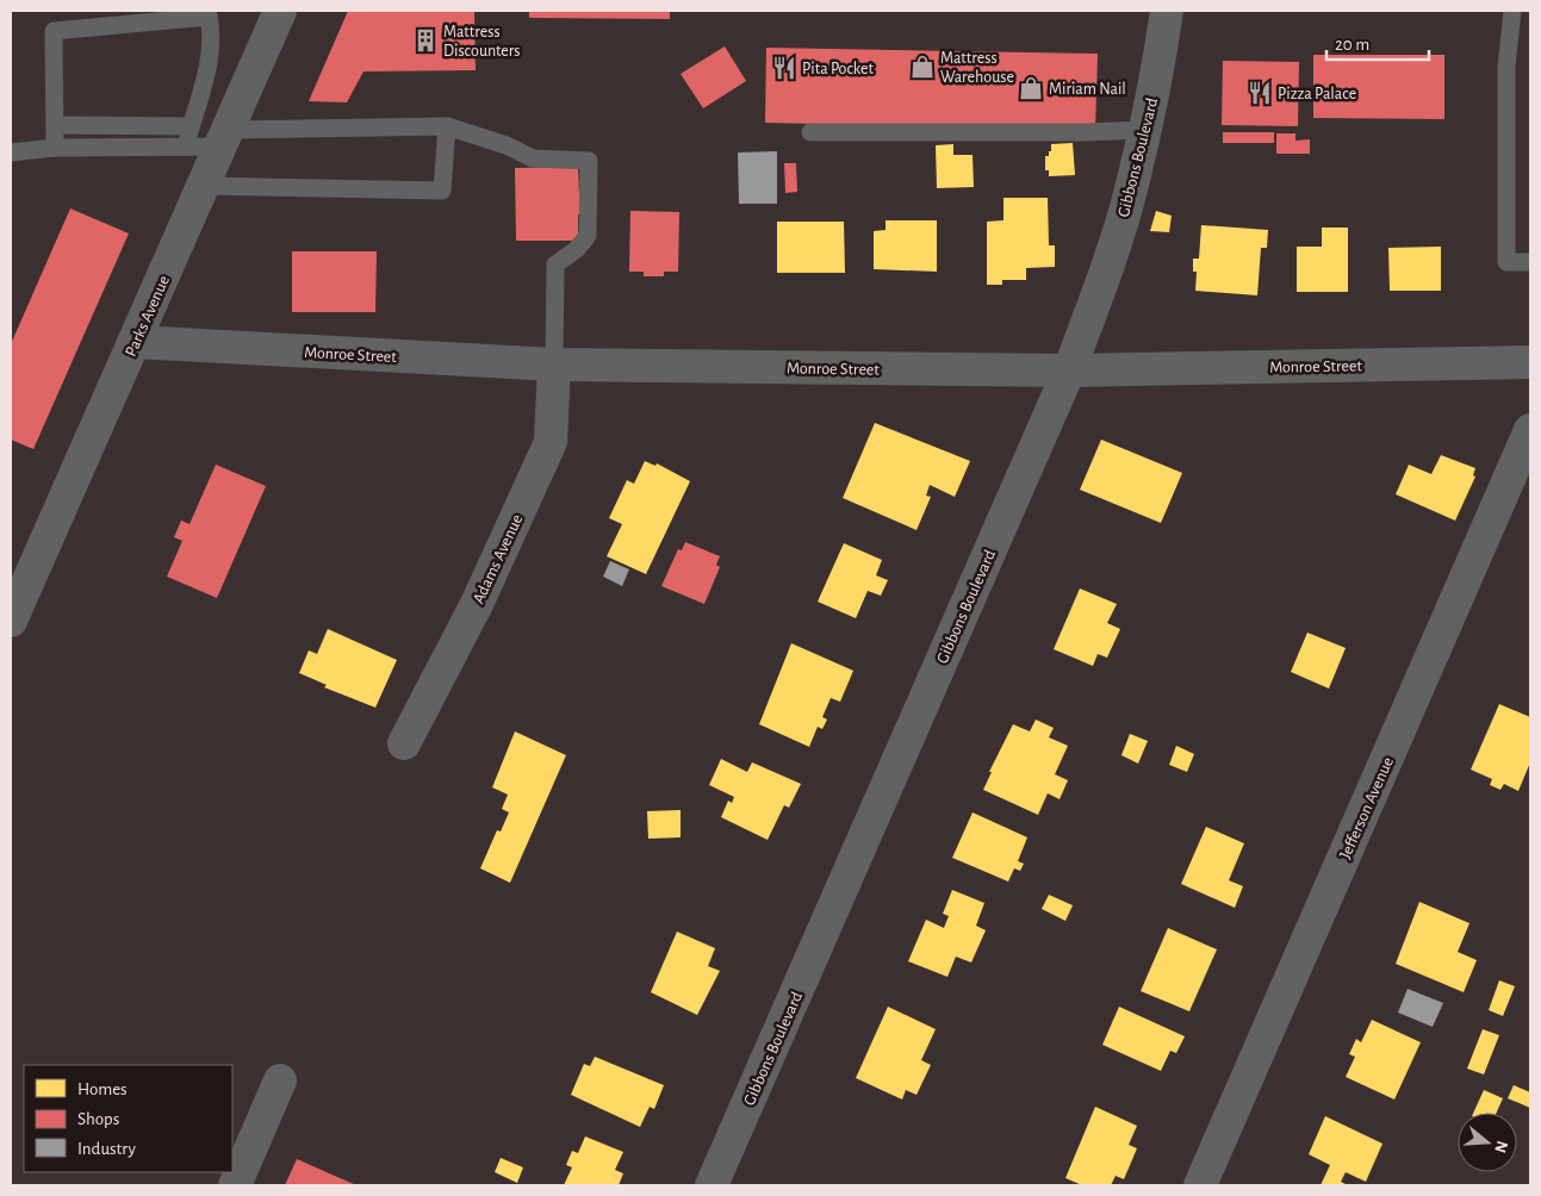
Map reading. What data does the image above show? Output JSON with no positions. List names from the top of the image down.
{
  "streets": {
    "street": [
      "Gibbons Boulevard",
      "Parks Avenue",
      "Monroe Street",
      "Adams Avenue",
      "Jefferson Avenue"
    ]
  },
  "crossings": [
    ["Gibbons Boulevard", "Monroe Street"],
    ["Parks Avenue", "Monroe Street"],
    ["Monroe Street", "Adams Avenue"]
  ],
  "places": {
    "building": ["Mattress Discounters"],
    "shop": ["Mattress Warehouse", "Miriam Nail"],
    "restaurant": ["Pita Pocket", "Pizza Palace"]
  },
  "legend": ["Homes", "Shops", "Industry"],
  "scale_bar": "20 m",
  "north": "right"
}
